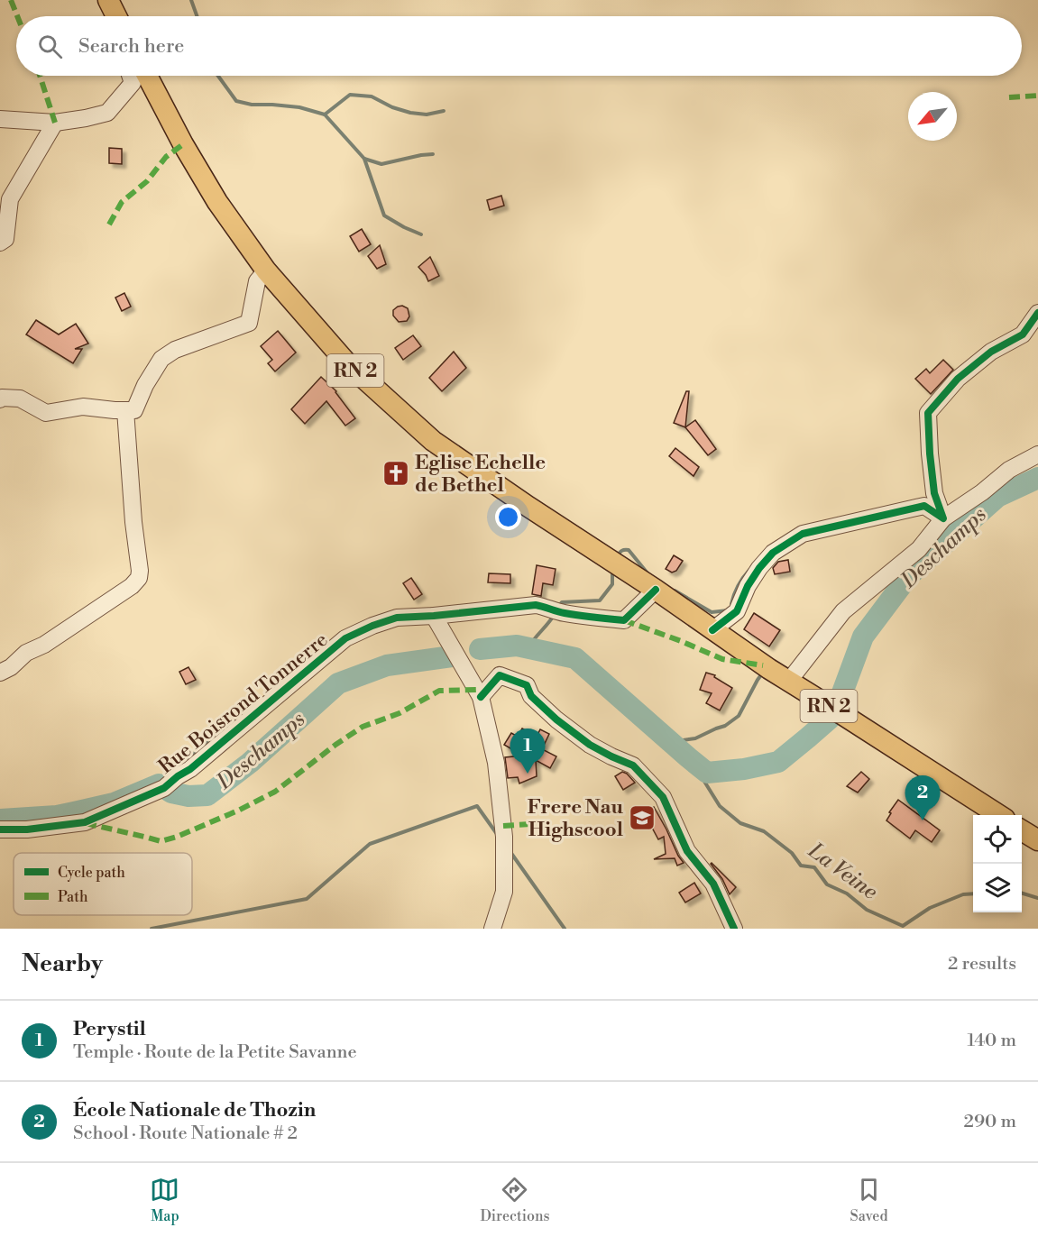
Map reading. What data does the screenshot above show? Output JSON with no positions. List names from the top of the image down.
{
  "streets": {
    "main road": ["RN 2"],
    "street": ["Rue Boisrond Tonnerre"]
  },
  "crossings": [
    ["RN 2", "Rue Boisrond Tonnerre"]
  ],
  "water": ["Deschamps", "La Veine"],
  "places": {
    "church": ["Eglise Echelle de Bethel"],
    "school or university": ["Frere Nau Highscool"]
  },
  "legend": ["Cycle path", "Path"],
  "north": "bottom left",
  "page": {
    "search": "Search here",
    "pins": ["1", "2"],
    "heading": ["Nearby", "2 results"],
    "list": [
      {
        "mark": "1",
        "name": "Perystil",
        "note": "Temple · Route de la Petite Savanne",
        "value": "140 m"
      },
      {
        "mark": "2",
        "name": "École Nationale de Thozin",
        "note": "School · Route Nationale # 2",
        "value": "290 m"
      }
    ],
    "nav": ["Map", "Directions", "Saved"]
  }
}
